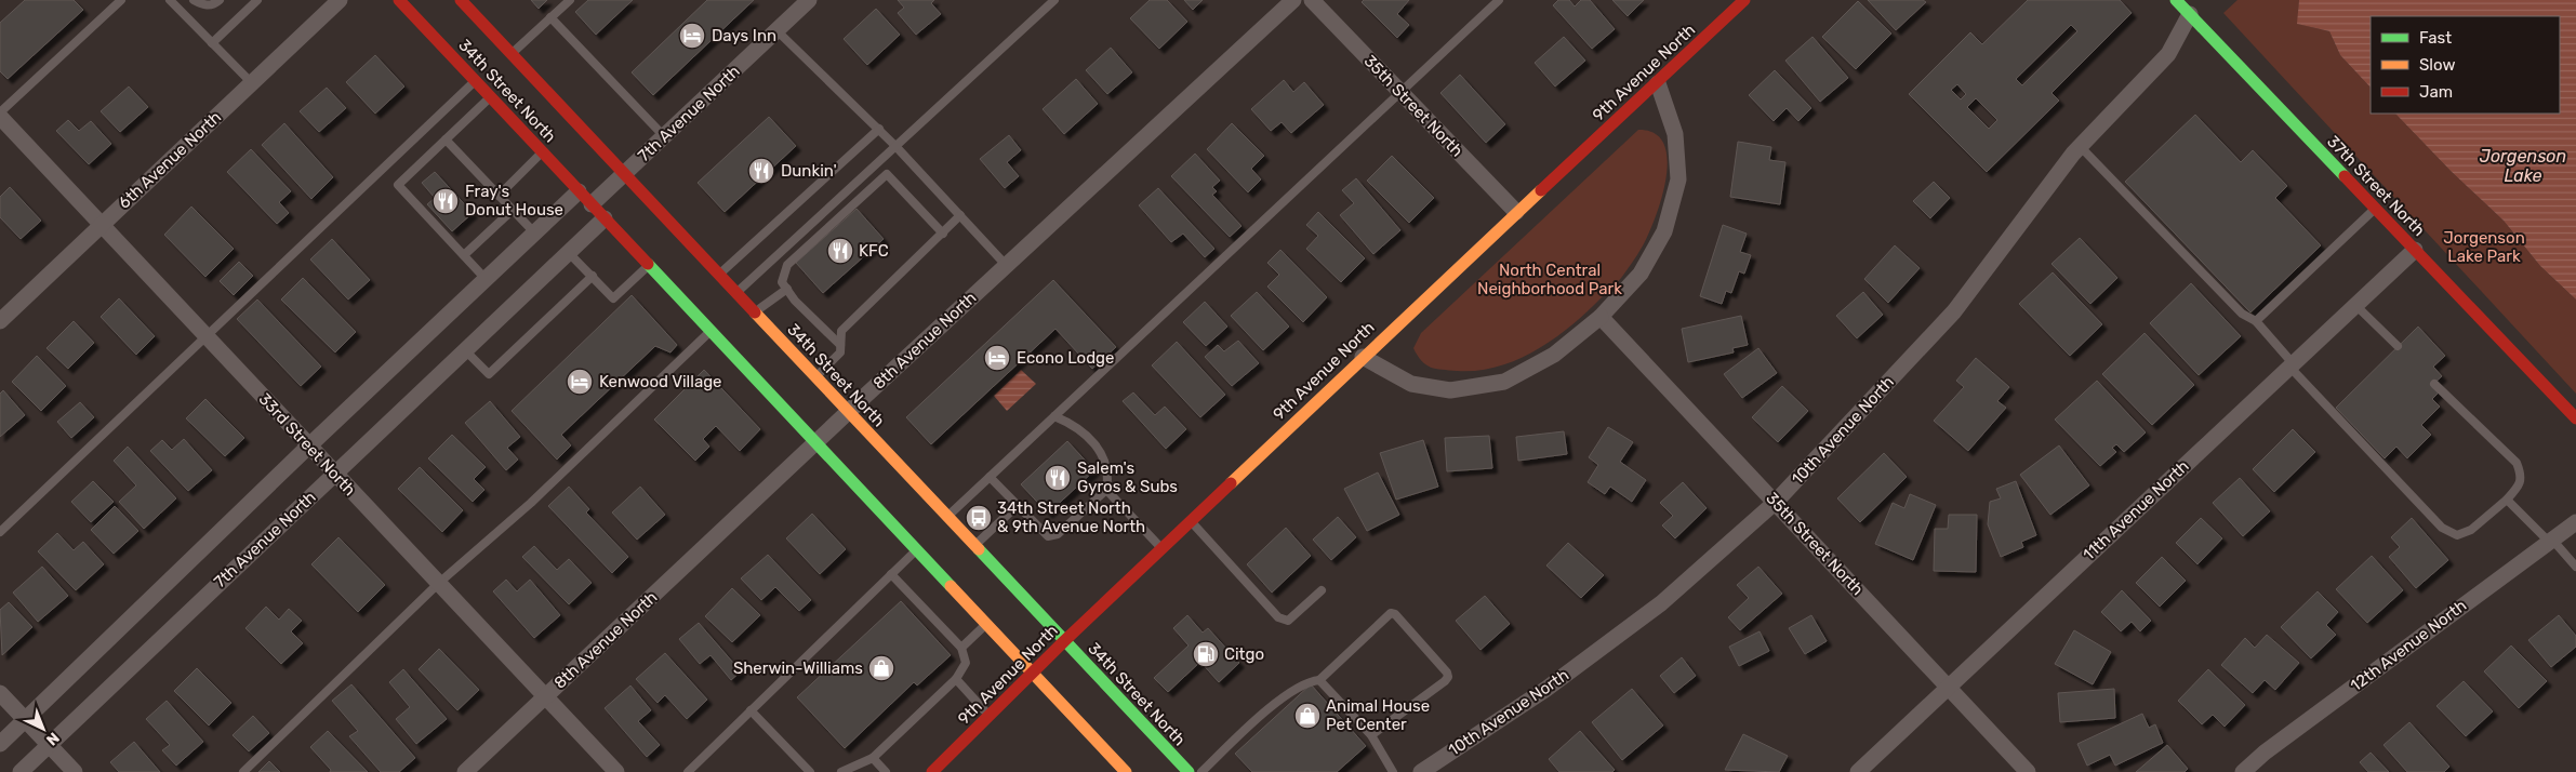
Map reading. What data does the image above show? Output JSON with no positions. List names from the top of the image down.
{
  "streets": {
    "main road": ["9th Avenue North", "34th Street North", "37th Street North"],
    "street": [
      "35th Street North",
      "7th Avenue North",
      "6th Avenue North",
      "8th Avenue North",
      "10th Avenue North",
      "33rd Street North",
      "11th Avenue North",
      "12th Avenue North"
    ]
  },
  "crossings": [
    ["9th Avenue North", "34th Street North"],
    ["9th Avenue North", "35th Street North"],
    ["34th Street North", "7th Avenue North"],
    ["34th Street North", "8th Avenue North"],
    ["35th Street North", "10th Avenue North"],
    ["35th Street North", "11th Avenue North"],
    ["7th Avenue North", "33rd Street North"],
    ["6th Avenue North", "33rd Street North"],
    ["37th Street North", "10th Avenue North"],
    ["37th Street North", "11th Avenue North"],
    ["8th Avenue North", "33rd Street North"]
  ],
  "water": ["Jorgenson Lake"],
  "parks": ["Jorgenson Lake Park", "North Central Neighborhood Park"],
  "places": {
    "hotel": ["Days Inn", "Econo Lodge", "Kenwood Village"],
    "restaurant": [
      "Dunkin'",
      "Fray's Donut House",
      "KFC",
      "Salem's Gyros & Subs"
    ],
    "bus stop": ["34th Street North & 9th Avenue North"],
    "fuel station": ["Citgo"],
    "shop": ["Sherwin-Williams", "Animal House Pet Center"]
  },
  "legend": ["Fast", "Slow", "Jam"],
  "north": "bottom right"
}
